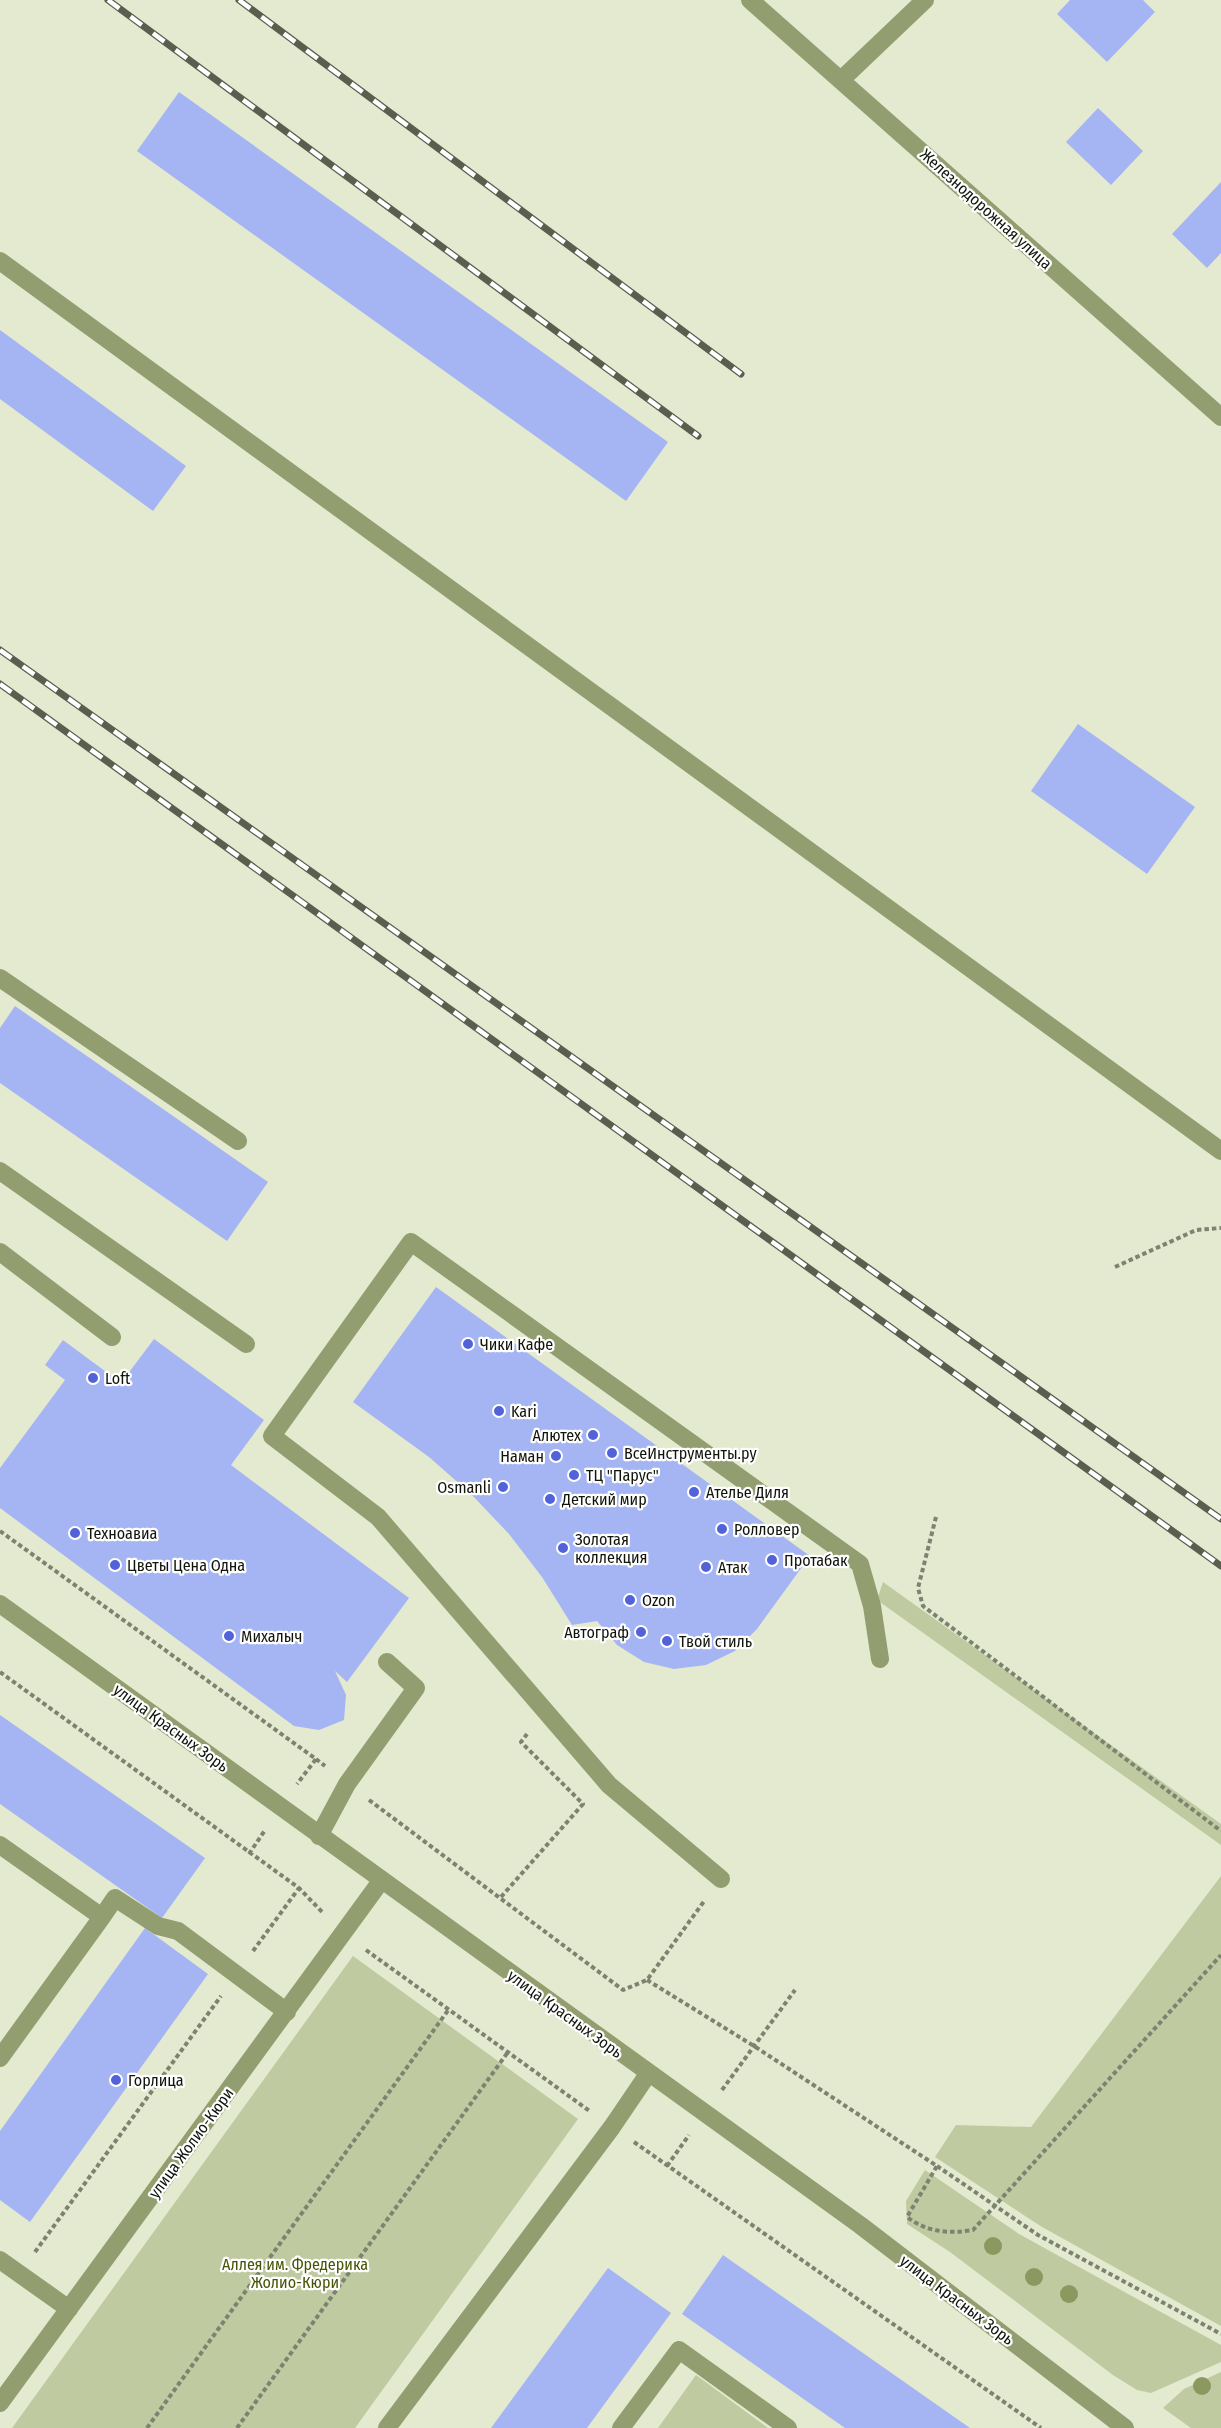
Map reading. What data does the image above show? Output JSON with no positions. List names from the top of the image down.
{
  "streets": {
    "street": ["Железнодорожная улица", "улица Красных Зорь", "улица Жолио-Кюри"]
  },
  "crossings": [
    ["улица Красных Зорь", "улица Жолио-Кюри"]
  ],
  "parks": ["Аллея им. Фредерика Жолио-Кюри"],
  "places": [
    "Чики Кафе",
    "Loft",
    "Kari",
    "Алютех",
    "ВсеИнструменты.ру",
    "Наман",
    "ТЦ \"Парус\"",
    "Osmanli",
    "Ателье Диля",
    "Детский мир",
    "Ролловер",
    "Техноавиа",
    "Золотая коллекция",
    "Протабак",
    "Цветы Цена Одна",
    "Атак",
    "Ozon",
    "Автограф",
    "Михалыч",
    "Твой стиль",
    "Горлица"
  ]
}
